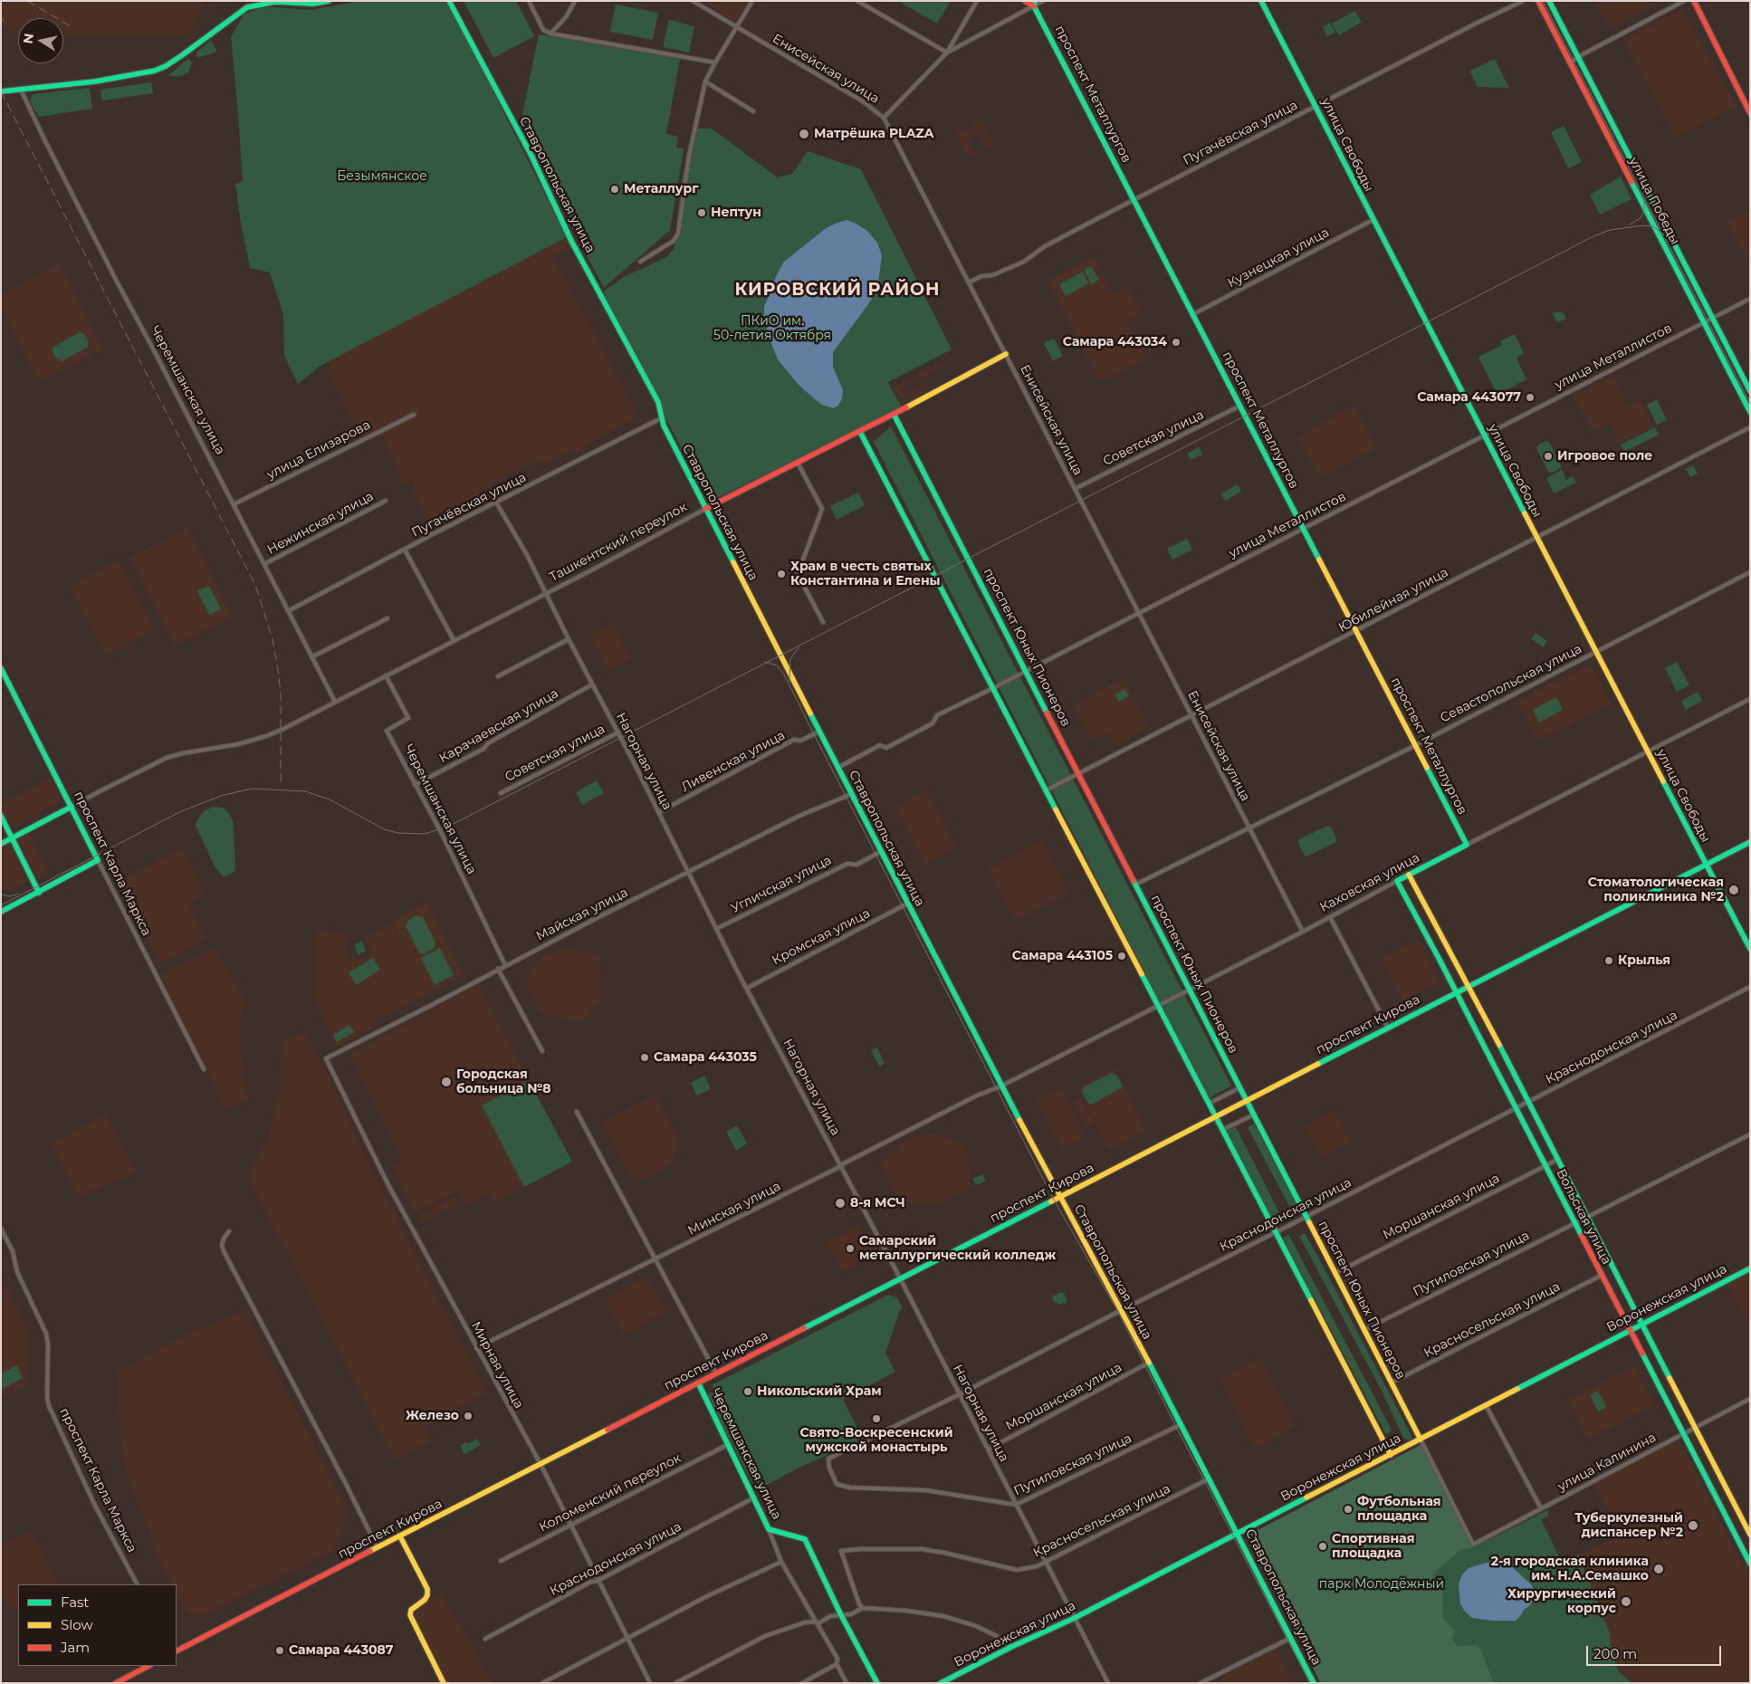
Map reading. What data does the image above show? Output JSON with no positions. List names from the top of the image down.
{
  "streets": {
    "street": [
      "Енисейская улица",
      "проспект Металлургов",
      "Пугачёвская улица",
      "улица Свободы",
      "Ставропольская улица",
      "улица Победы",
      "Кузнецкая улица",
      "улица Металлистов",
      "Черемшанская улица",
      "Советская улица",
      "улица Елизарова",
      "Нежинская улица",
      "Ташкентский переулок",
      "Юбилейная улица",
      "проспект Юных Пионеров",
      "Севастопольская улица",
      "Карачаевская улица",
      "Нагорная улица",
      "Ливенская улица",
      "проспект Карла Маркса",
      "Каховская улица",
      "Угличская улица",
      "Майская улица",
      "Кромская улица",
      "проспект Кирова",
      "Краснодонская улица",
      "Моршанская улица",
      "Минская улица",
      "Вольская улица",
      "Путиловская улица",
      "Воронежская улица",
      "Красносельская улица",
      "Мирная улица",
      "улица Калинина",
      "Коломенский переулок"
    ]
  },
  "crossings": [
    ["Енисейская улица", "Пугачёвская улица"],
    ["Енисейская улица", "улица Металлистов"],
    ["Енисейская улица", "Советская улица"],
    ["Енисейская улица", "Ташкентский переулок"],
    ["Енисейская улица", "Юбилейная улица"],
    ["Енисейская улица", "Севастопольская улица"],
    ["Енисейская улица", "Каховская улица"],
    ["проспект Металлургов", "Пугачёвская улица"],
    ["проспект Металлургов", "Кузнецкая улица"],
    ["проспект Металлургов", "улица Металлистов"],
    ["проспект Металлургов", "Советская улица"],
    ["проспект Металлургов", "Юбилейная улица"],
    ["проспект Металлургов", "Севастопольская улица"],
    ["проспект Металлургов", "Каховская улица"],
    ["Пугачёвская улица", "улица Свободы"],
    ["Пугачёвская улица", "Ставропольская улица"],
    ["Пугачёвская улица", "Черемшанская улица"],
    ["Пугачёвская улица", "Нагорная улица"],
    ["улица Свободы", "Кузнецкая улица"],
    ["улица Свободы", "улица Металлистов"],
    ["улица Свободы", "Юбилейная улица"],
    ["улица Свободы", "Севастопольская улица"],
    ["улица Свободы", "Каховская улица"],
    ["улица Свободы", "проспект Кирова"],
    ["Ставропольская улица", "улица Металлистов"],
    ["Ставропольская улица", "Ташкентский переулок"],
    ["Ставропольская улица", "Ливенская улица"],
    ["Ставропольская улица", "Каховская улица"],
    ["Ставропольская улица", "Угличская улица"],
    ["Ставропольская улица", "Майская улица"],
    ["Ставропольская улица", "Кромская улица"],
    ["Ставропольская улица", "проспект Кирова"],
    ["Ставропольская улица", "Краснодонская улица"],
    ["Ставропольская улица", "Моршанская улица"],
    ["Ставропольская улица", "Минская улица"],
    ["Ставропольская улица", "Путиловская улица"],
    ["Ставропольская улица", "Воронежская улица"],
    ["Ставропольская улица", "Красносельская улица"],
    ["улица Победы", "улица Металлистов"],
    ["улица Металлистов", "проспект Юных Пионеров"],
    ["Черемшанская улица", "улица Елизарова"],
    ["Черемшанская улица", "Нежинская улица"],
    ["Черемшанская улица", "Ташкентский переулок"],
    ["Черемшанская улица", "Карачаевская улица"],
    ["Черемшанская улица", "Майская улица"],
    ["Черемшанская улица", "проспект Кирова"],
    ["Черемшанская улица", "Краснодонская улица"],
    ["Черемшанская улица", "Минская улица"],
    ["Черемшанская улица", "Коломенский переулок"],
    ["Советская улица", "Нагорная улица"],
    ["Ташкентский переулок", "проспект Юных Пионеров"],
    ["Ташкентский переулок", "Нагорная улица"],
    ["Ташкентский переулок", "проспект Карла Маркса"],
    ["Юбилейная улица", "проспект Юных Пионеров"],
    ["проспект Юных Пионеров", "Севастопольская улица"],
    ["проспект Юных Пионеров", "Каховская улица"],
    ["проспект Юных Пионеров", "проспект Кирова"],
    ["проспект Юных Пионеров", "Краснодонская улица"],
    ["проспект Юных Пионеров", "Моршанская улица"],
    ["проспект Юных Пионеров", "Путиловская улица"],
    ["проспект Юных Пионеров", "Воронежская улица"],
    ["проспект Юных Пионеров", "Красносельская улица"],
    ["проспект Юных Пионеров", "улица Калинина"],
    ["Карачаевская улица", "Нагорная улица"],
    ["Нагорная улица", "Ливенская улица"],
    ["Нагорная улица", "Угличская улица"],
    ["Нагорная улица", "Майская улица"],
    ["Нагорная улица", "Кромская улица"],
    ["Нагорная улица", "проспект Кирова"],
    ["Нагорная улица", "Краснодонская улица"],
    ["Нагорная улица", "Моршанская улица"],
    ["Нагорная улица", "Минская улица"],
    ["Нагорная улица", "Путиловская улица"],
    ["Нагорная улица", "Воронежская улица"],
    ["Нагорная улица", "Красносельская улица"],
    ["Каховская улица", "Минская улица"],
    ["Каховская улица", "Вольская улица"],
    ["Майская улица", "Мирная улица"],
    ["проспект Кирова", "Вольская улица"],
    ["проспект Кирова", "Мирная улица"],
    ["Краснодонская улица", "Вольская улица"],
    ["Краснодонская улица", "Путиловская улица"],
    ["Краснодонская улица", "Мирная улица"],
    ["Моршанская улица", "Вольская улица"],
    ["Минская улица", "Мирная улица"],
    ["Вольская улица", "Путиловская улица"],
    ["Вольская улица", "Воронежская улица"],
    ["Вольская улица", "Красносельская улица"],
    ["Вольская улица", "улица Калинина"],
    ["Мирная улица", "Коломенский переулок"]
  ],
  "districts": ["КИРОВСКИЙ РАЙОН"],
  "parks": ["Безымянское", "ПКиО им. 50-летия Октября", "парк Молодёжный"],
  "places": [
    "Матрёшка PLAZA",
    "Металлург",
    "Нептун",
    "Самара 443034",
    "Самара 443077",
    "Игровое поле",
    "Храм в честь святых Константина и Елены",
    "Стоматологическая поликлиника №2",
    "Самара 443105",
    "Крылья",
    "Самара 443035",
    "Городская больница №8",
    "8-я МСЧ",
    "Самарский металлургический колледж",
    "Никольский Храм",
    "Железо",
    "Свято-Воскресенский мужской монастырь",
    "Футбольная площадка",
    "Туберкулезный диспансер №2",
    "Спортивная площадка",
    "2-я городская клиника им. Н.А.Семашко",
    "Хирургический корпус",
    "Самара 443087"
  ],
  "legend": ["Fast", "Slow", "Jam"],
  "scale_bar": "200 m",
  "north": "left"
}
